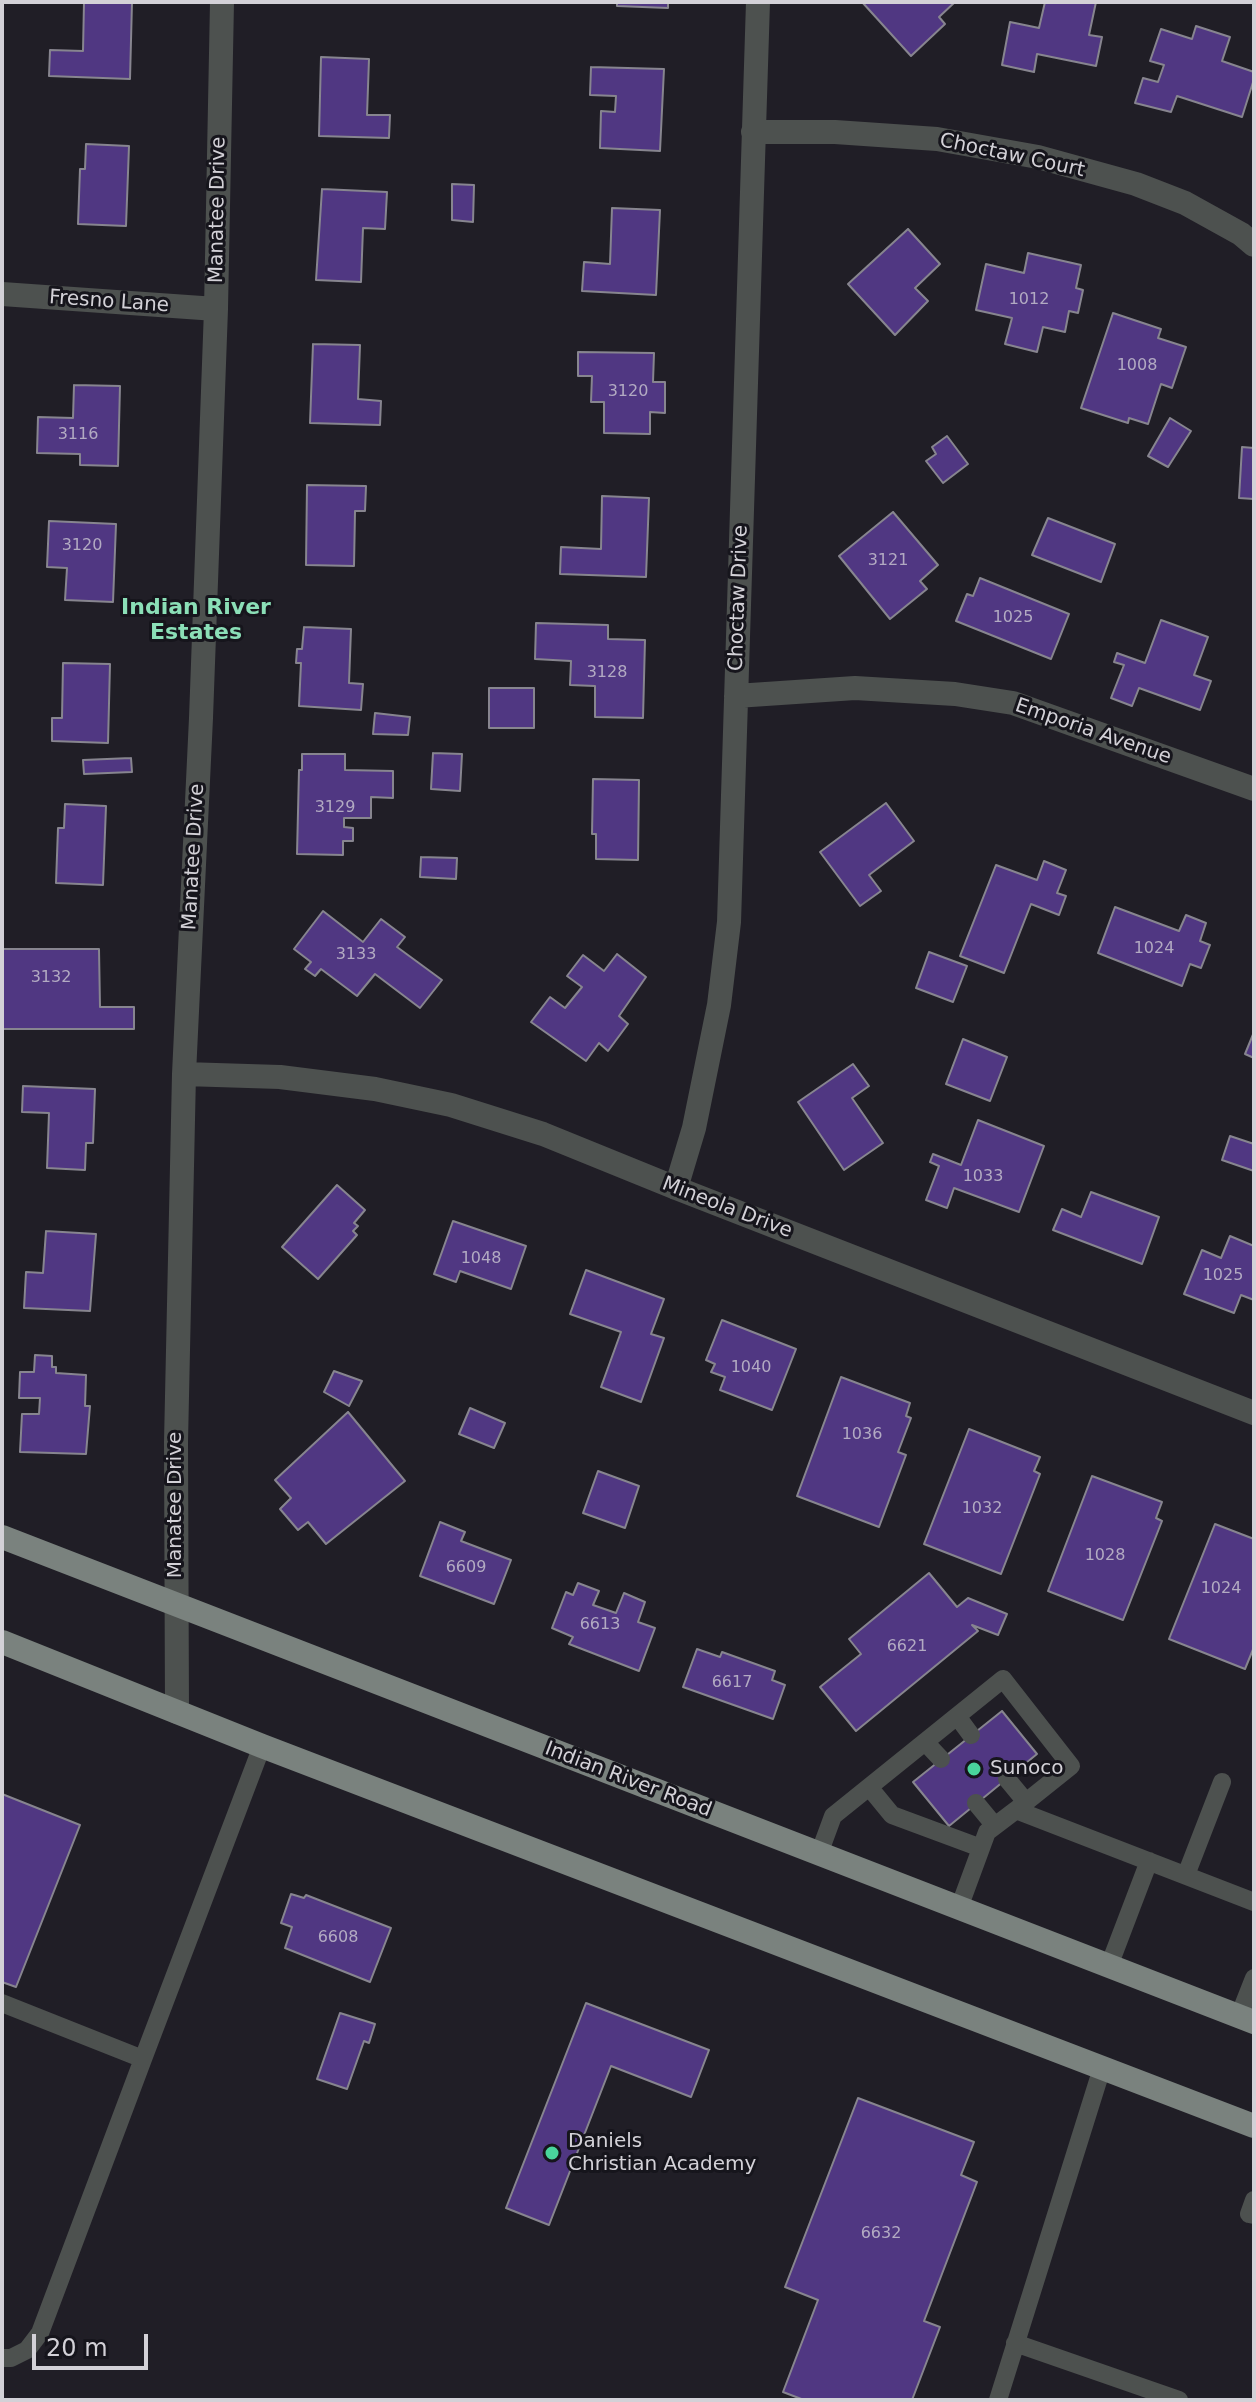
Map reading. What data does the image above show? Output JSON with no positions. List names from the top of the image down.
{
  "streets": {
    "main road": ["Indian River Road"],
    "street": [
      "Choctaw Court",
      "Manatee Drive",
      "Fresno Lane",
      "Choctaw Drive",
      "Emporia Avenue",
      "Mineola Drive"
    ]
  },
  "crossings": [
    ["Choctaw Court", "Choctaw Drive"],
    ["Manatee Drive", "Fresno Lane"],
    ["Manatee Drive", "Mineola Drive"],
    ["Manatee Drive", "Indian River Road"],
    ["Choctaw Drive", "Emporia Avenue"],
    ["Choctaw Drive", "Mineola Drive"]
  ],
  "districts": ["Indian River Estates"],
  "places": ["Sunoco", "Daniels Christian Academy"],
  "house_numbers": [
    "1012",
    "1008",
    "3120",
    "3116",
    "3120",
    "3121",
    "1025",
    "3128",
    "3129",
    "1024",
    "3133",
    "3132",
    "1033",
    "1048",
    "1025",
    "1040",
    "1036",
    "1032",
    "1028",
    "6609",
    "1024",
    "6613",
    "6621",
    "6617",
    "6608",
    "6632"
  ],
  "scale_bar": "20 m"
}
